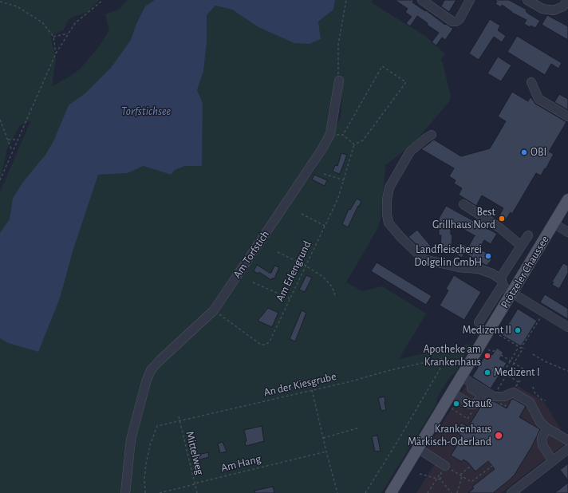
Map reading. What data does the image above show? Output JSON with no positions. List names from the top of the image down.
{
  "streets": {
    "main road": ["Prötzeler Chaussee"],
    "street": ["Am Torfstich"],
    "path": [
      "Am Erlengrund",
      "An der Kiesgrube",
      "Mittelweg",
      "Am Hang"
    ]
  },
  "crossings": [
    ["Am Torfstich", "Am Erlengrund"],
    ["An der Kiesgrube", "Mittelweg"],
    ["Mittelweg", "Am Hang"]
  ],
  "water": ["Torfstichsee"],
  "places": [
    "OBI",
    "Best Grillhaus Nord",
    "Landfleischerei Dolgelin GmbH",
    "Medizent II",
    "Apotheke am Krankenhaus",
    "Medizent I",
    "Strauß",
    "Krankenhaus Märkisch-Oderland"
  ]
}
